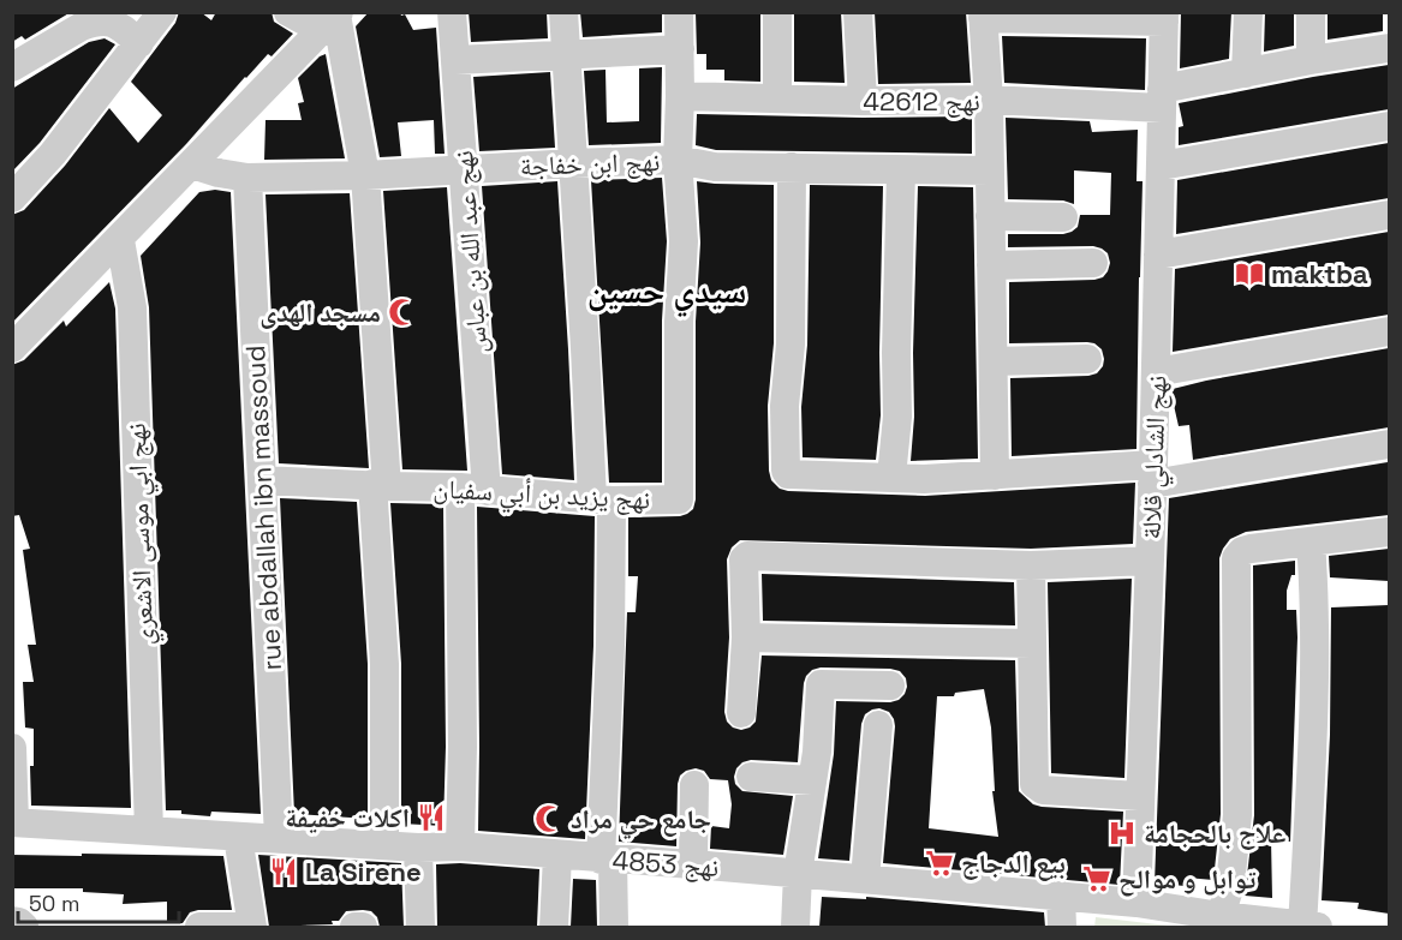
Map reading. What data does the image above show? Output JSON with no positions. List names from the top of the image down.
{
  "streets": {
    "street": [
      "نهج 42612",
      "نهج ابن خفاجة",
      "نهج عبد الله بن عباس",
      "نهج الشادلي قلالة",
      "نهج يزيد بن أبي سفيان",
      "rue abdallah ibn massoud",
      "نهج ابي موسى الاشعري",
      "نهج 4853"
    ]
  },
  "crossings": [
    ["نهج 42612", "نهج الشادلي قلالة"],
    ["نهج 42612", "نهج يزيد بن أبي سفيان"],
    ["نهج ابن خفاجة", "نهج عبد الله بن عباس"],
    ["نهج ابن خفاجة", "نهج يزيد بن أبي سفيان"],
    ["نهج ابن خفاجة", "rue abdallah ibn massoud"],
    ["نهج عبد الله بن عباس", "نهج يزيد بن أبي سفيان"],
    ["نهج عبد الله بن عباس", "نهج 4853"],
    ["نهج الشادلي قلالة", "نهج 4853"],
    ["نهج يزيد بن أبي سفيان", "rue abdallah ibn massoud"],
    ["rue abdallah ibn massoud", "نهج 4853"],
    ["نهج ابي موسى الاشعري", "نهج 4853"]
  ],
  "districts": ["سيدي حسين"],
  "places": {
    "library": ["maktba"],
    "mosque": ["مسجد الهدى", "جامع حي مراد"],
    "restaurant": ["اكلات خفيفة", "La Sirene"],
    "hospital": ["علاج بالحجامة"],
    "supermarket": ["بيع الدجاج", "توابل و موالح"]
  },
  "scale_bar": "50 m"
}
